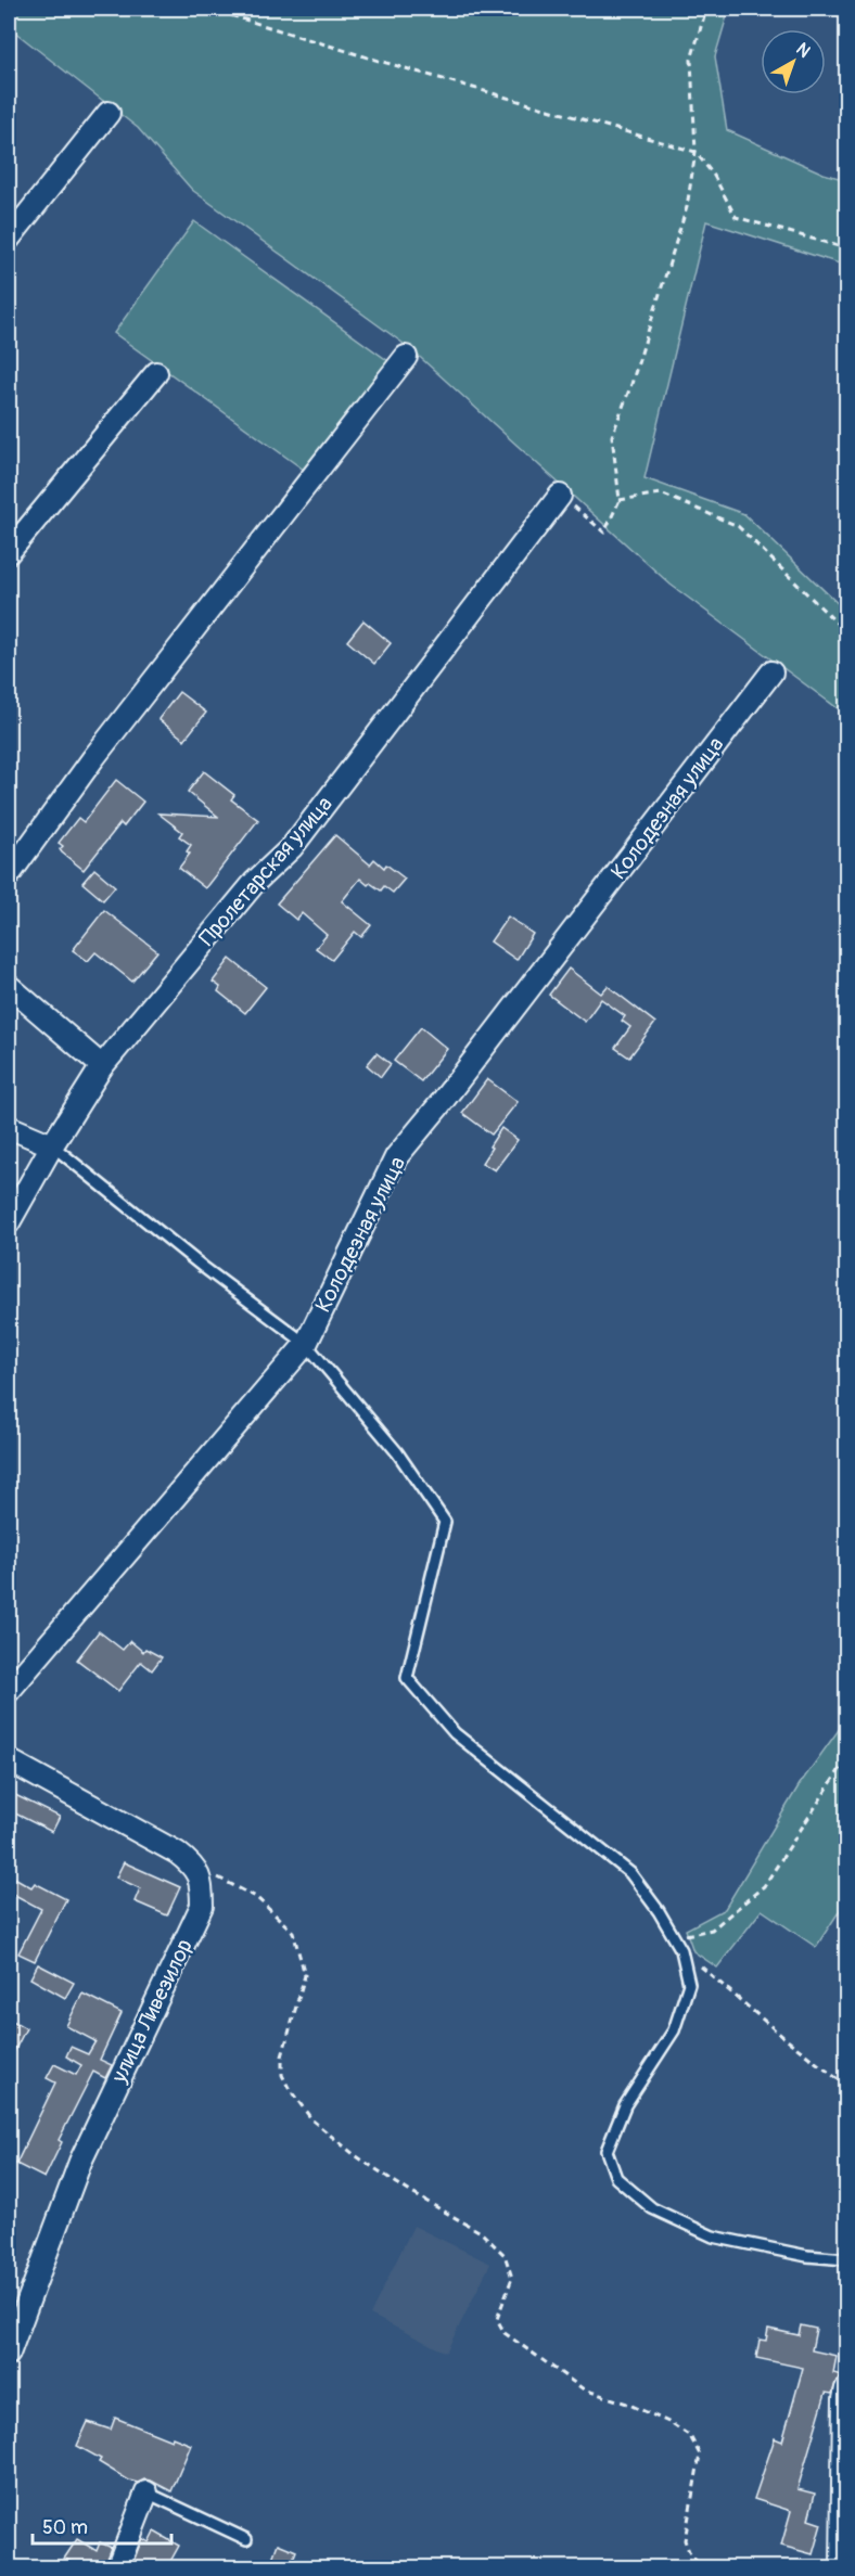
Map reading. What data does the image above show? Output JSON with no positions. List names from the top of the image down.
{
  "streets": {
    "street": ["Колодезная улица", "Пролетарская улица", "улица Ливезилор"]
  },
  "scale_bar": "50 m",
  "north": "top right"
}
